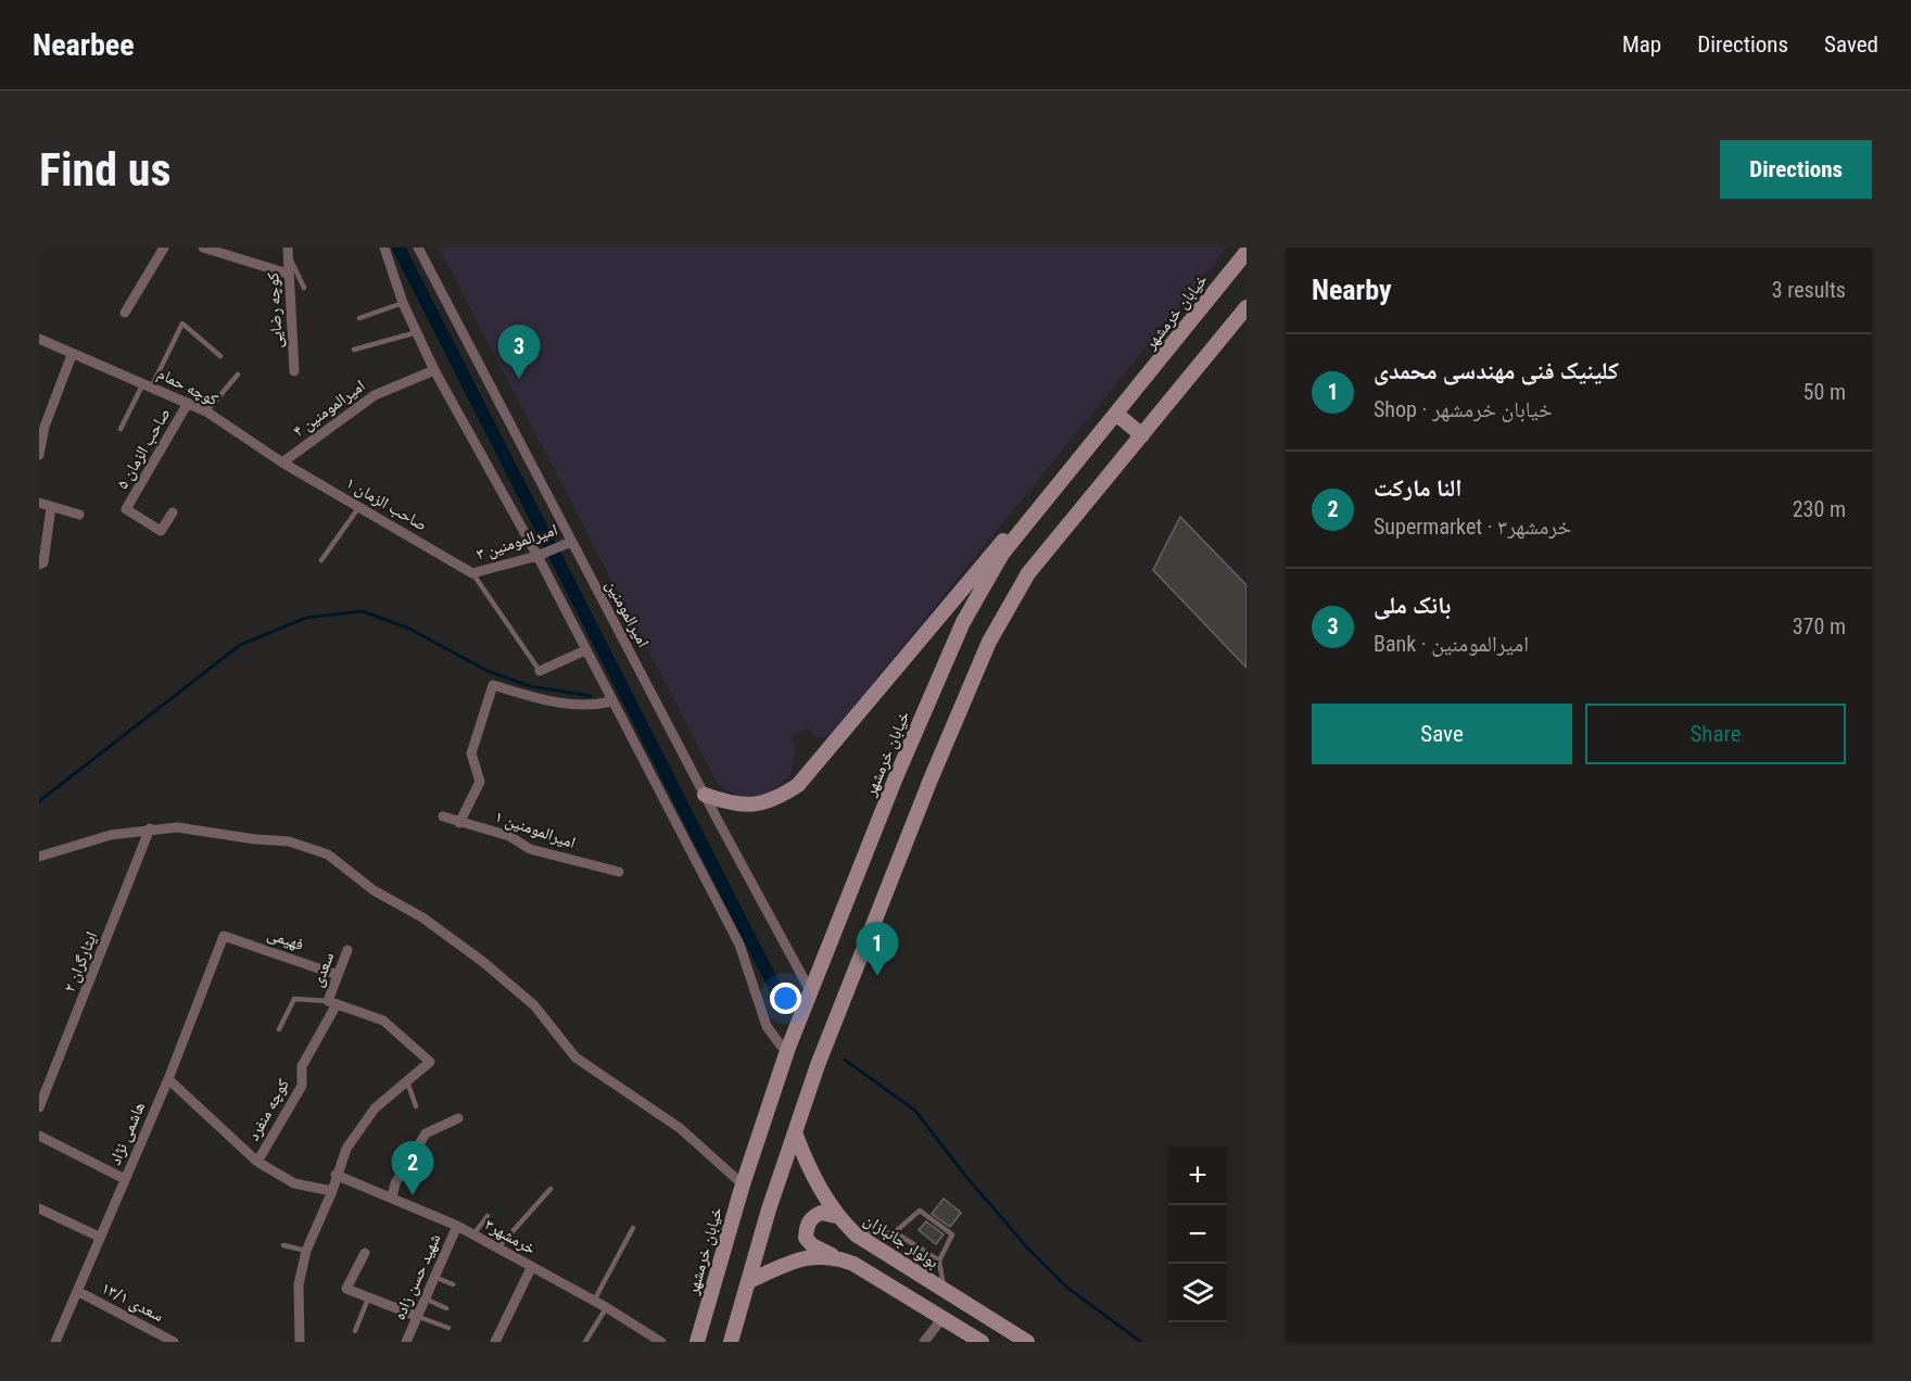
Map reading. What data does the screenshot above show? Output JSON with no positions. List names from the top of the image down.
{
  "streets": {
    "main road": ["خیابان خرمشهر", "بولوار جانبازان"],
    "street": [
      "کوچه رضایی",
      "کوچه حمام",
      "امیرالمومنین ۴",
      "صاحب الزمان ۵",
      "صاحب الزمان ۱",
      "امیرالمومنین ۳",
      "امیرالمومنین",
      "امیرالمومنین ۱",
      "فهیمی",
      "ایثارگران ۲",
      "سعدی",
      "کوچه منفرد",
      "هاشمی نژاد",
      "خرمشهر۳",
      "شهید حسن زاده",
      "سعدی ۱۳/۱"
    ]
  },
  "crossings": [
    ["خیابان خرمشهر", "امیرالمومنین"],
    ["کوچه حمام", "امیرالمومنین ۴"],
    ["کوچه حمام", "صاحب الزمان ۵"],
    ["کوچه حمام", "صاحب الزمان ۱"],
    ["امیرالمومنین ۴", "صاحب الزمان ۱"],
    ["صاحب الزمان ۱", "امیرالمومنین ۳"],
    ["امیرالمومنین ۳", "امیرالمومنین"],
    ["فهیمی", "سعدی"],
    ["فهیمی", "هاشمی نژاد"],
    ["سعدی", "کوچه منفرد"],
    ["هاشمی نژاد", "سعدی ۱۳/۱"],
    ["خرمشهر۳", "شهید حسن زاده"]
  ],
  "page": {
    "header": "Nearbee",
    "nav": ["Map", "Directions", "Saved"],
    "buttons": [
      "Directions",
      ["Save", "Share"]
    ],
    "title": "Find us",
    "heading": ["Nearby", "3 results"],
    "pins": ["3", "1", "2"],
    "list": [
      {
        "mark": "1",
        "name": "کلینیک فنی مهندسی محمدی",
        "note": "Shop · خیابان خرمشهر",
        "value": "50 m"
      },
      {
        "mark": "2",
        "name": "النا مارکت",
        "note": "Supermarket · خرمشهر۳",
        "value": "230 m"
      },
      {
        "mark": "3",
        "name": "بانک ملی",
        "note": "Bank · امیرالمومنین",
        "value": "370 m"
      }
    ],
    "map_buttons": ["+", "−"]
  }
}
